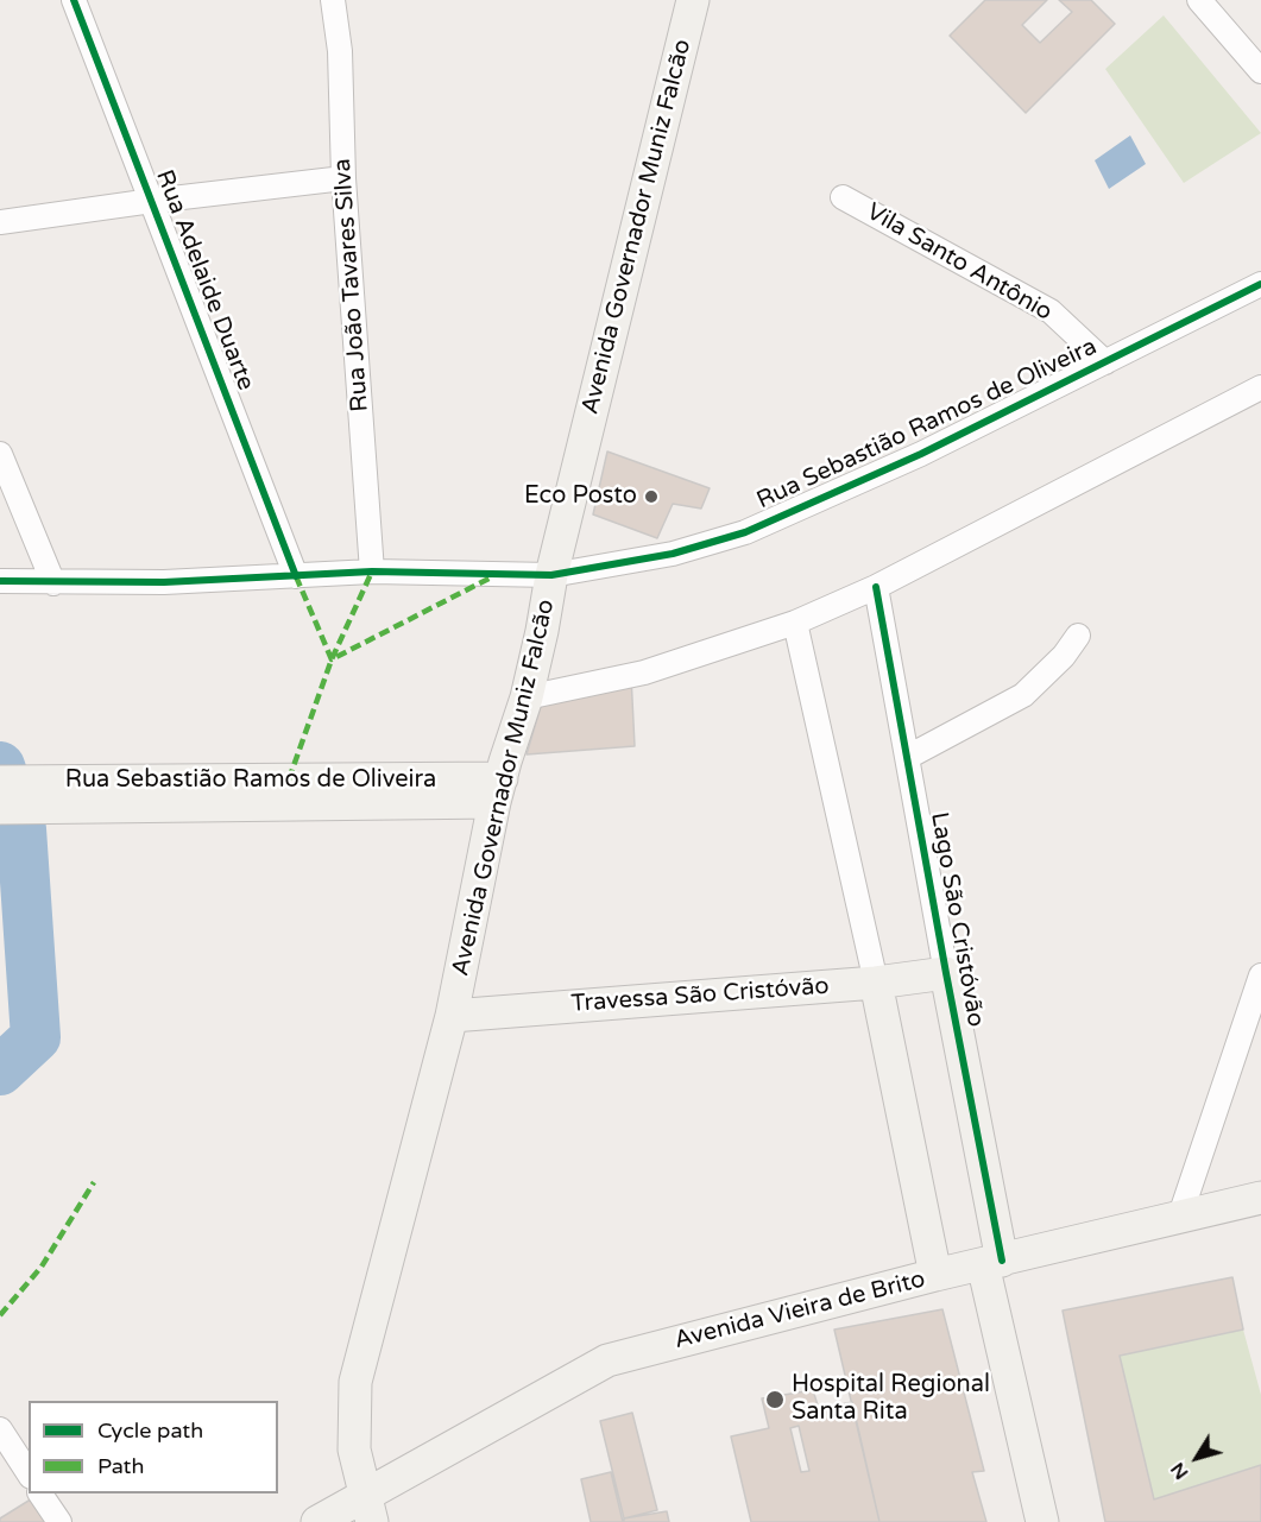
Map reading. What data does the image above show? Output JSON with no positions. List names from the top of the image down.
{
  "streets": {
    "main road": [
      "Avenida Governador Muniz Falcão",
      "Rua Sebastião Ramos de Oliveira",
      "Lago São Cristóvão",
      "Travessa São Cristóvão",
      "Avenida Vieira de Brito"
    ],
    "street": ["Vila Santo Antônio", "Rua Adelaide Duarte", "Rua João Tavares Silva"]
  },
  "crossings": [
    ["Avenida Governador Muniz Falcão", "Rua Sebastião Ramos de Oliveira"],
    ["Avenida Governador Muniz Falcão", "Travessa São Cristóvão"],
    ["Avenida Governador Muniz Falcão", "Avenida Vieira de Brito"],
    ["Vila Santo Antônio", "Rua Sebastião Ramos de Oliveira"],
    ["Rua Adelaide Duarte", "Rua Sebastião Ramos de Oliveira"],
    ["Rua João Tavares Silva", "Rua Sebastião Ramos de Oliveira"],
    ["Lago São Cristóvão", "Travessa São Cristóvão"],
    ["Lago São Cristóvão", "Avenida Vieira de Brito"]
  ],
  "places": ["Eco Posto", "Hospital Regional Santa Rita"],
  "legend": ["Cycle path", "Path"],
  "north": "bottom left"
}
